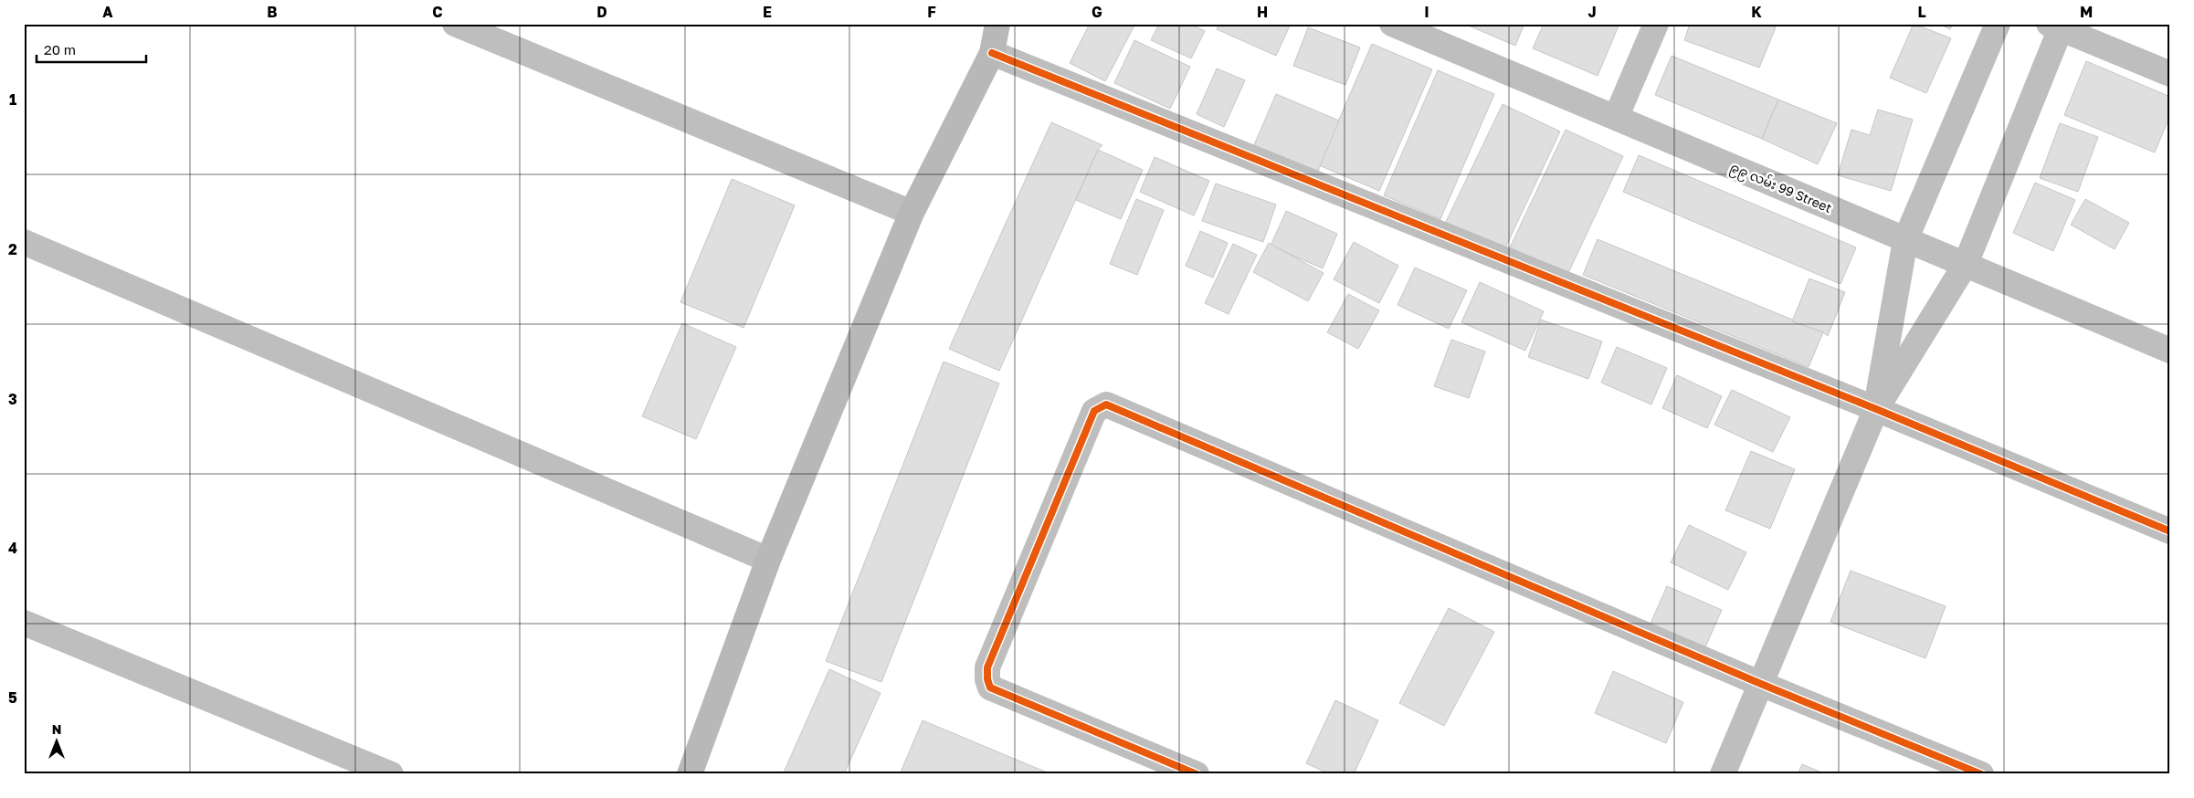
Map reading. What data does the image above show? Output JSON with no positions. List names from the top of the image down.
{
  "streets": {
    "street": ["၉၉ လမ်း 99 Street"]
  },
  "scale_bar": "20 m",
  "north": "top",
  "grid": {
    "columns": [
      "A",
      "B",
      "C",
      "D",
      "E",
      "F",
      "G",
      "H",
      "I",
      "J",
      "K",
      "L",
      "M"
    ],
    "rows": [
      "1",
      "2",
      "3",
      "4",
      "5"
    ]
  }
}
